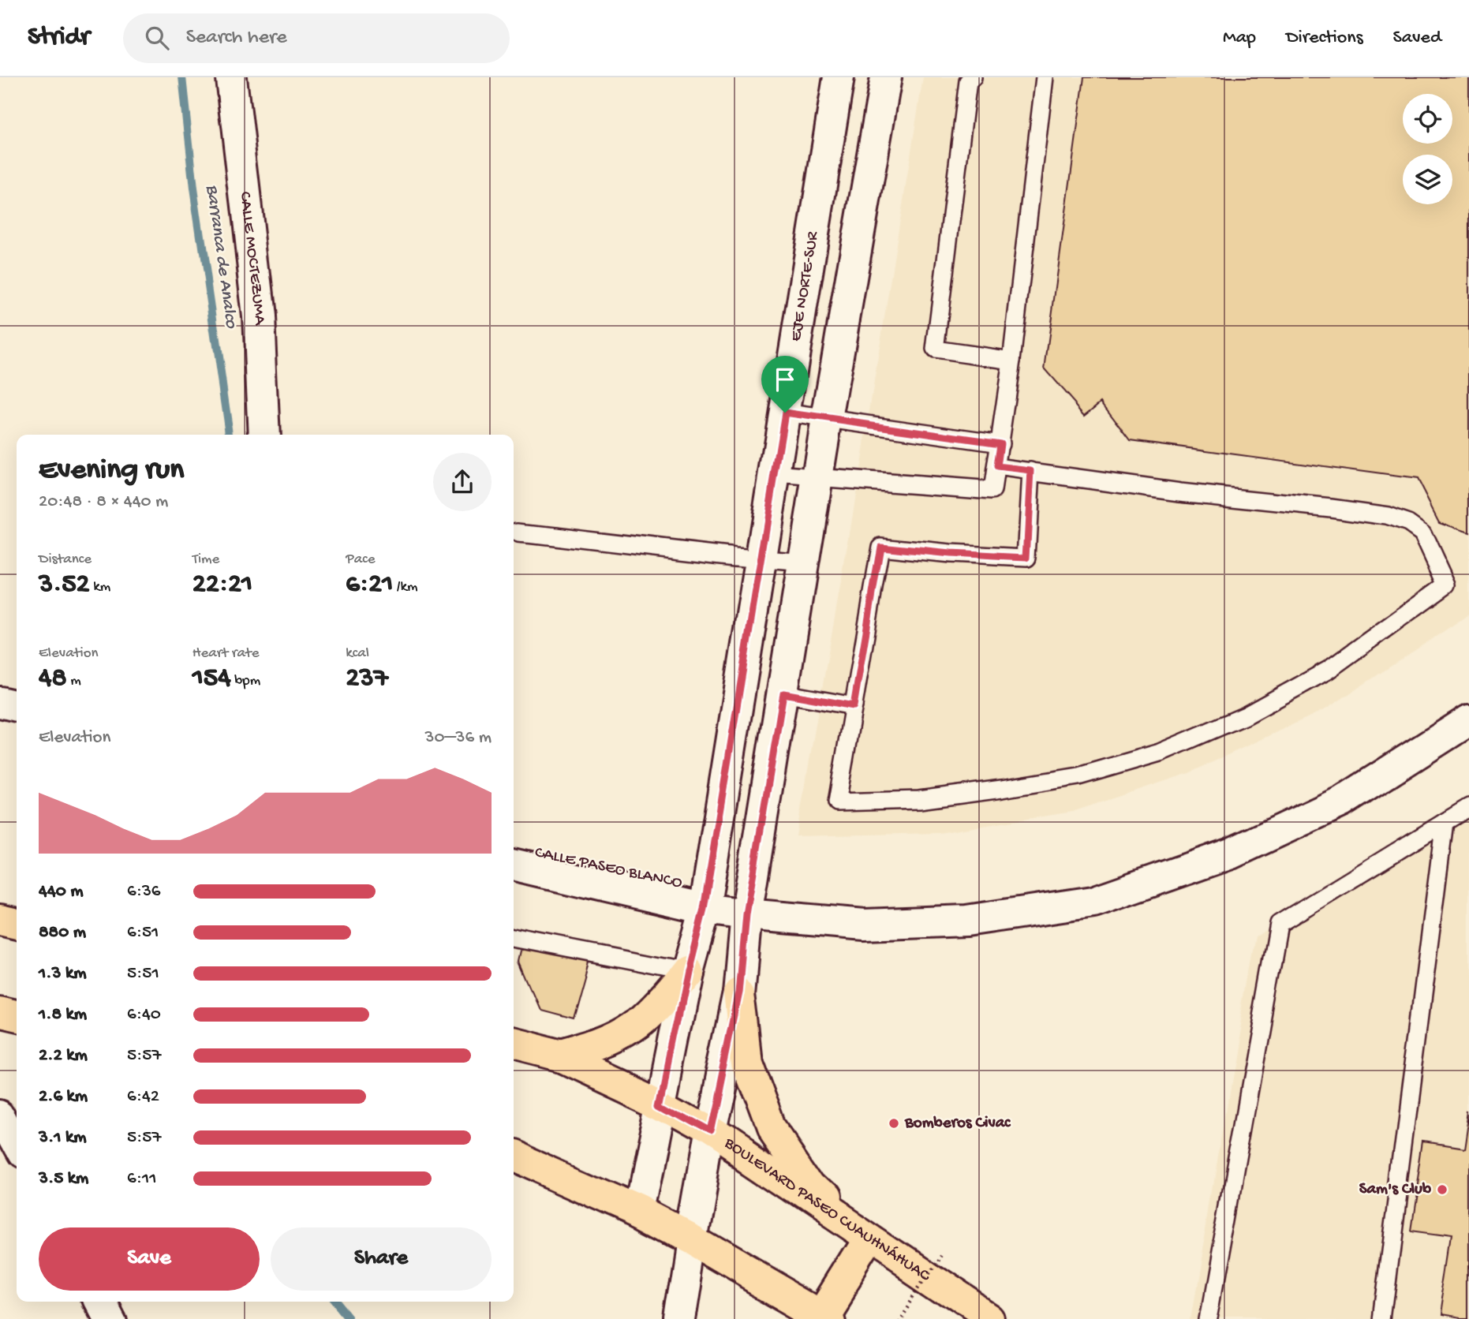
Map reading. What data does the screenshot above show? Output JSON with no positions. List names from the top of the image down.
{
  "streets": {
    "main road": ["BOULEVARD PASEO CUAUHNÁHUAC"],
    "street": ["CALLE MOCTEZUMA", "EJE NORTE-SUR", "CALLE PASEO BLANCO"]
  },
  "crossings": [
    ["EJE NORTE-SUR", "CALLE PASEO BLANCO"],
    ["EJE NORTE-SUR", "BOULEVARD PASEO CUAUHNÁHUAC"]
  ],
  "water": ["Barranca de Analco"],
  "places": ["Bomberos Civac", "Sam's Club"],
  "page": {
    "header": "Stridr",
    "search": "Search here",
    "nav": ["Map", "Directions", "Saved"],
    "heading": ["Evening run", "20:48 · 8 × 440 m"],
    "stats": [
      ["Distance", "3.52 km"],
      ["Time", "22:21"],
      ["Pace", "6:21 /km"],
      ["Elevation", "48 m"],
      ["Heart rate", "154 bpm"],
      ["kcal", "237"]
    ],
    "chart": ["Elevation", "30–36 m"],
    "list": [
      {
        "name": "440 m",
        "note": "6:36"
      },
      {
        "name": "880 m",
        "note": "6:51"
      },
      {
        "name": "1.3 km",
        "note": "5:51"
      },
      {
        "name": "1.8 km",
        "note": "6:40"
      },
      {
        "name": "2.2 km",
        "note": "5:57"
      },
      {
        "name": "2.6 km",
        "note": "6:42"
      },
      {
        "name": "3.1 km",
        "note": "5:57"
      },
      {
        "name": "3.5 km",
        "note": "6:11"
      }
    ],
    "buttons": ["Save", "Share"]
  }
}
